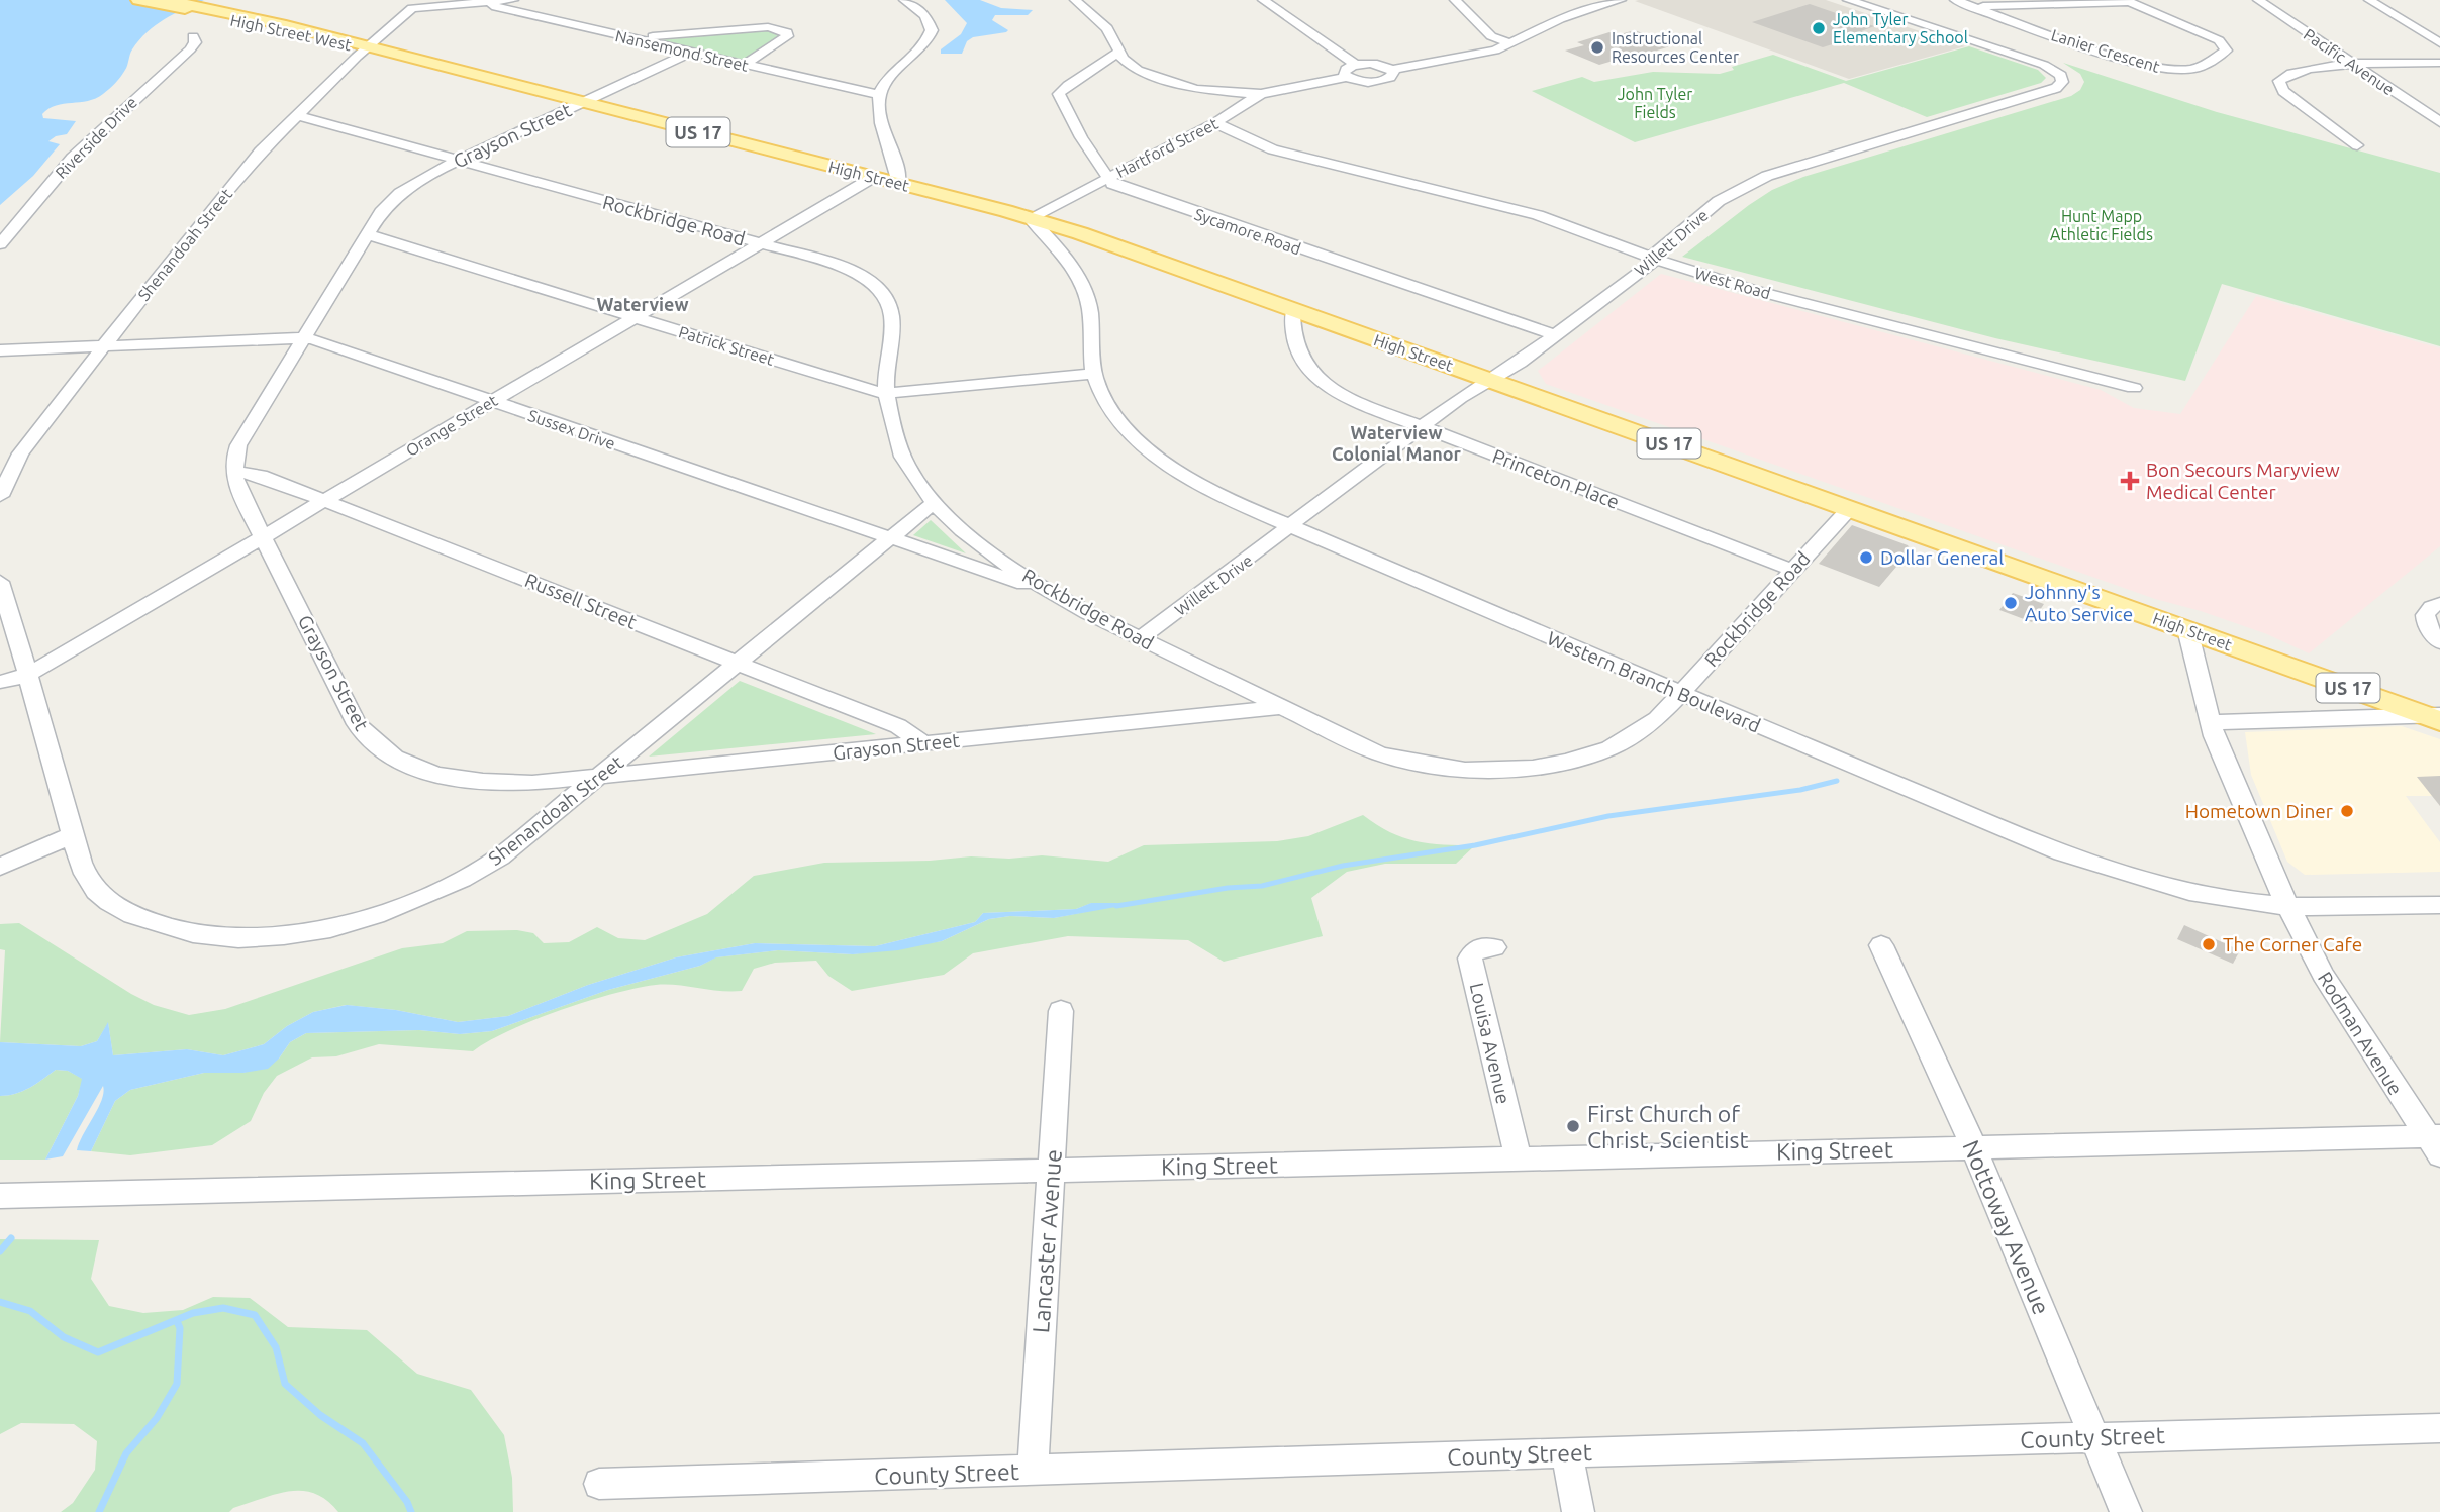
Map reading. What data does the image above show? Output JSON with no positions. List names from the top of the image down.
{
  "streets": {
    "main road": ["High Street West", "US 17", "High Street"],
    "street": [
      "Nansemond Street",
      "Lanier Crescent",
      "Pacific Avenue",
      "Grayson Street",
      "Riverside Drive",
      "Hartford Street",
      "Rockbridge Road",
      "Sycamore Road",
      "Willett Drive",
      "Shenandoah Street",
      "West Road",
      "Patrick Street",
      "Orange Street",
      "Sussex Drive",
      "Princeton Place",
      "Russell Street",
      "Western Branch Boulevard",
      "Rodman Avenue",
      "Louisa Avenue",
      "King Street",
      "Nottoway Avenue",
      "Lancaster Avenue",
      "County Street"
    ]
  },
  "crossings": [
    ["High Street West", "High Street"],
    ["High Street West", "Shenandoah Street"],
    ["Nansemond Street", "Grayson Street"],
    ["Nansemond Street", "Shenandoah Street"],
    ["Grayson Street", "High Street"],
    ["Grayson Street", "Rockbridge Road"],
    ["Grayson Street", "Shenandoah Street"],
    ["Grayson Street", "Patrick Street"],
    ["Grayson Street", "Orange Street"],
    ["Grayson Street", "Sussex Drive"],
    ["Grayson Street", "Russell Street"],
    ["Hartford Street", "High Street"],
    ["Hartford Street", "Sycamore Road"],
    ["Hartford Street", "West Road"],
    ["Hartford Street", "Western Branch Boulevard"],
    ["High Street", "Rockbridge Road"],
    ["High Street", "Willett Drive"],
    ["High Street", "Shenandoah Street"],
    ["High Street", "Orange Street"],
    ["High Street", "Princeton Place"],
    ["High Street", "Western Branch Boulevard"],
    ["High Street", "Rodman Avenue"],
    ["Rockbridge Road", "Willett Drive"],
    ["Rockbridge Road", "Shenandoah Street"],
    ["Rockbridge Road", "Patrick Street"],
    ["Rockbridge Road", "Orange Street"],
    ["Rockbridge Road", "Sussex Drive"],
    ["Rockbridge Road", "Princeton Place"],
    ["Rockbridge Road", "Western Branch Boulevard"],
    ["Sycamore Road", "Willett Drive"],
    ["Willett Drive", "West Road"],
    ["Willett Drive", "Princeton Place"],
    ["Willett Drive", "Western Branch Boulevard"],
    ["Shenandoah Street", "Orange Street"],
    ["Shenandoah Street", "Sussex Drive"],
    ["Shenandoah Street", "Russell Street"],
    ["Patrick Street", "Orange Street"],
    ["Patrick Street", "Western Branch Boulevard"],
    ["Orange Street", "Sussex Drive"],
    ["Orange Street", "Russell Street"],
    ["Western Branch Boulevard", "Rodman Avenue"],
    ["Rodman Avenue", "King Street"],
    ["Louisa Avenue", "King Street"],
    ["King Street", "Nottoway Avenue"],
    ["King Street", "Lancaster Avenue"],
    ["Nottoway Avenue", "County Street"],
    ["Lancaster Avenue", "County Street"]
  ],
  "districts": ["Waterview", "Waterview Colonial Manor"],
  "parks": ["John Tyler Fields", "Hunt Mapp Athletic Fields"],
  "places": {
    "other": [
      "John Tyler Elementary School",
      "Instructional Resources Center",
      "Dollar General",
      "Johnny's Auto Service",
      "Hometown Diner",
      "The Corner Cafe",
      "First Church of Christ, Scientist"
    ],
    "health": ["Bon Secours Maryview Medical Center"]
  }
}
